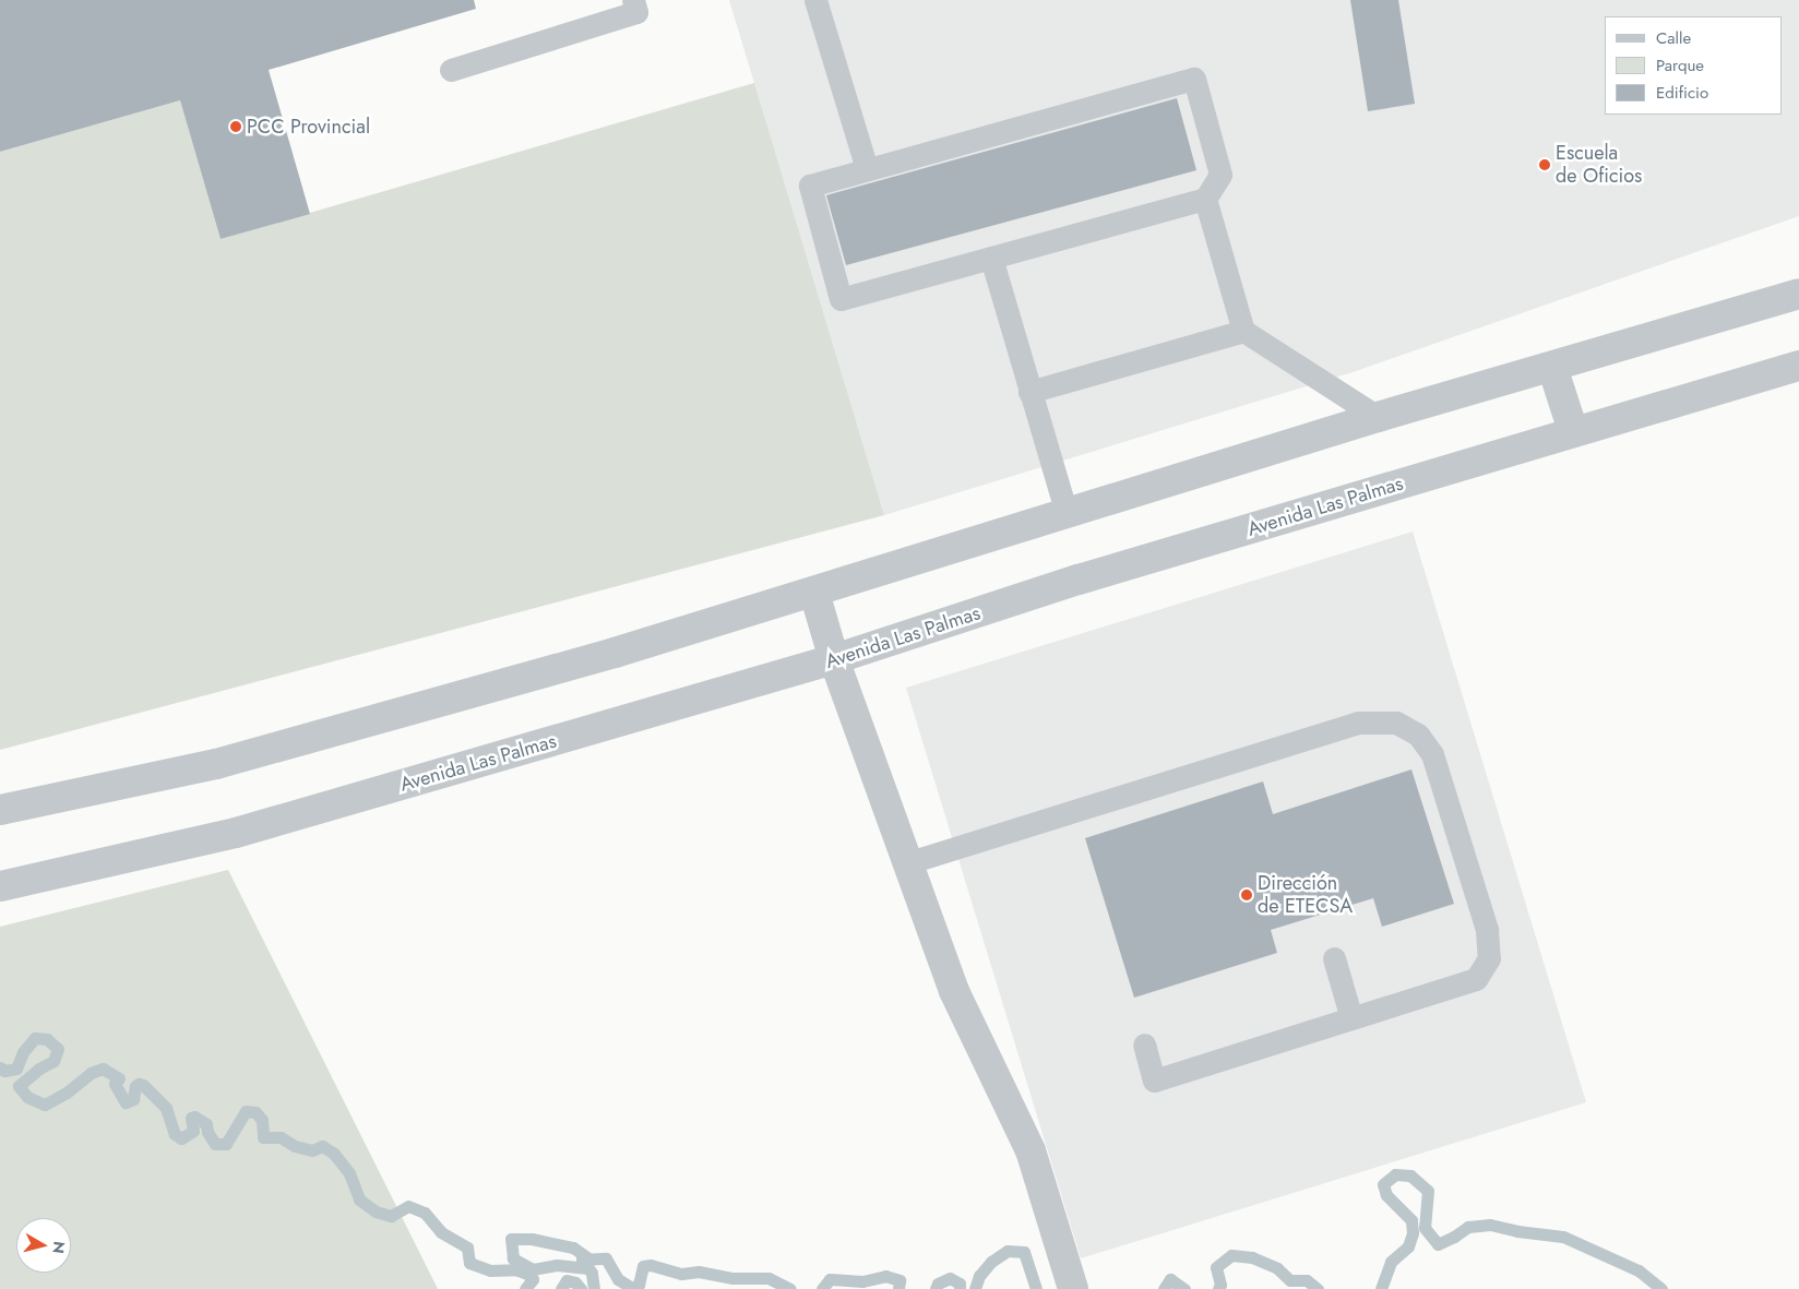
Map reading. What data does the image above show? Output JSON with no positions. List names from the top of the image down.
{
  "streets": {
    "street": ["Avenida Las Palmas"]
  },
  "places": ["PCC Provincial", "Escuela de Oficios", "Dirección de ETECSA"],
  "legend": ["Calle", "Parque", "Edificio"],
  "north": "right"
}
